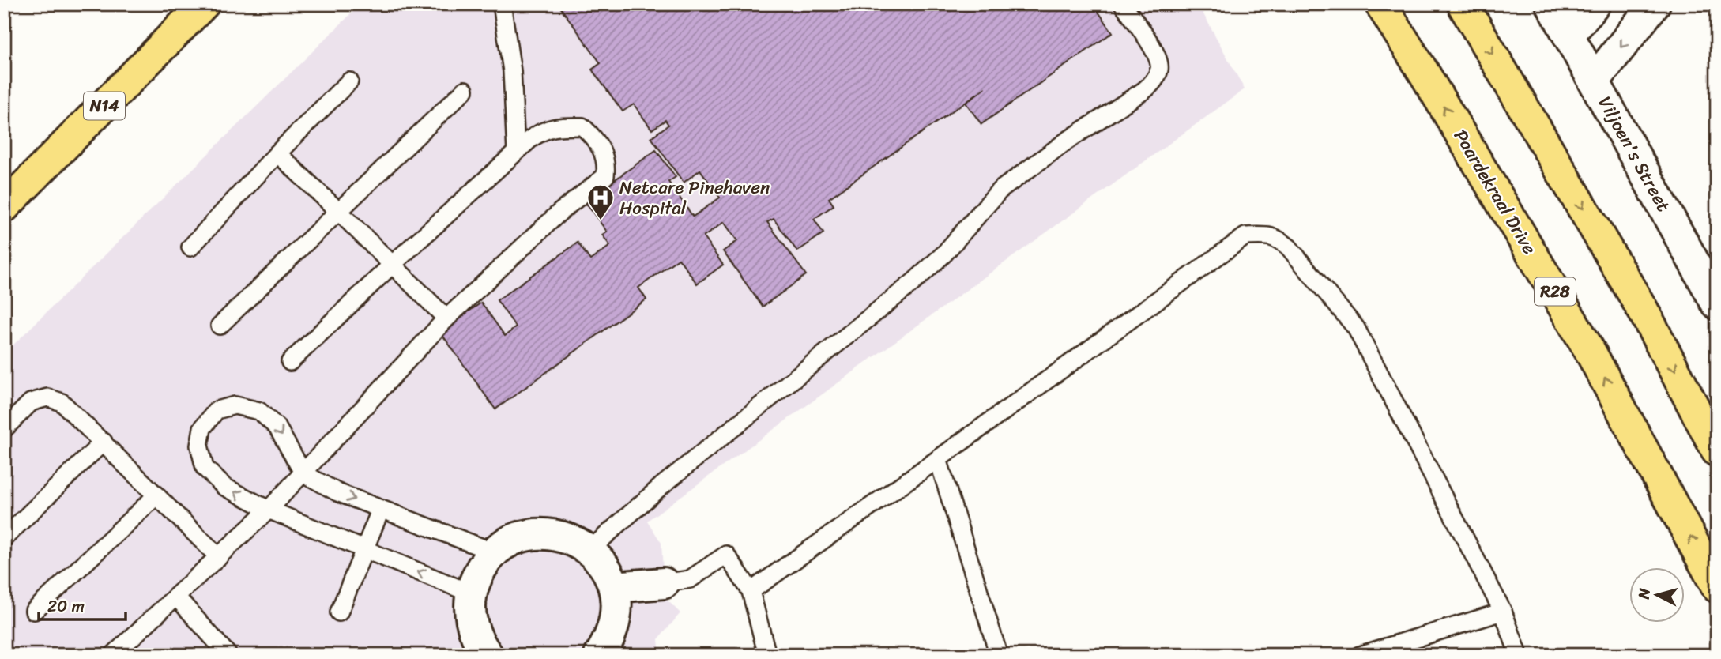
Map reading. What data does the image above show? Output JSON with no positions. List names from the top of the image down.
{
  "streets": {
    "main road": ["N14", "Paardekraal Drive", "R28"],
    "street": ["Viljoen's Street"]
  },
  "places": {
    "hospital": ["Netcare Pinehaven Hospital"]
  },
  "scale_bar": "20 m",
  "north": "left"
}
